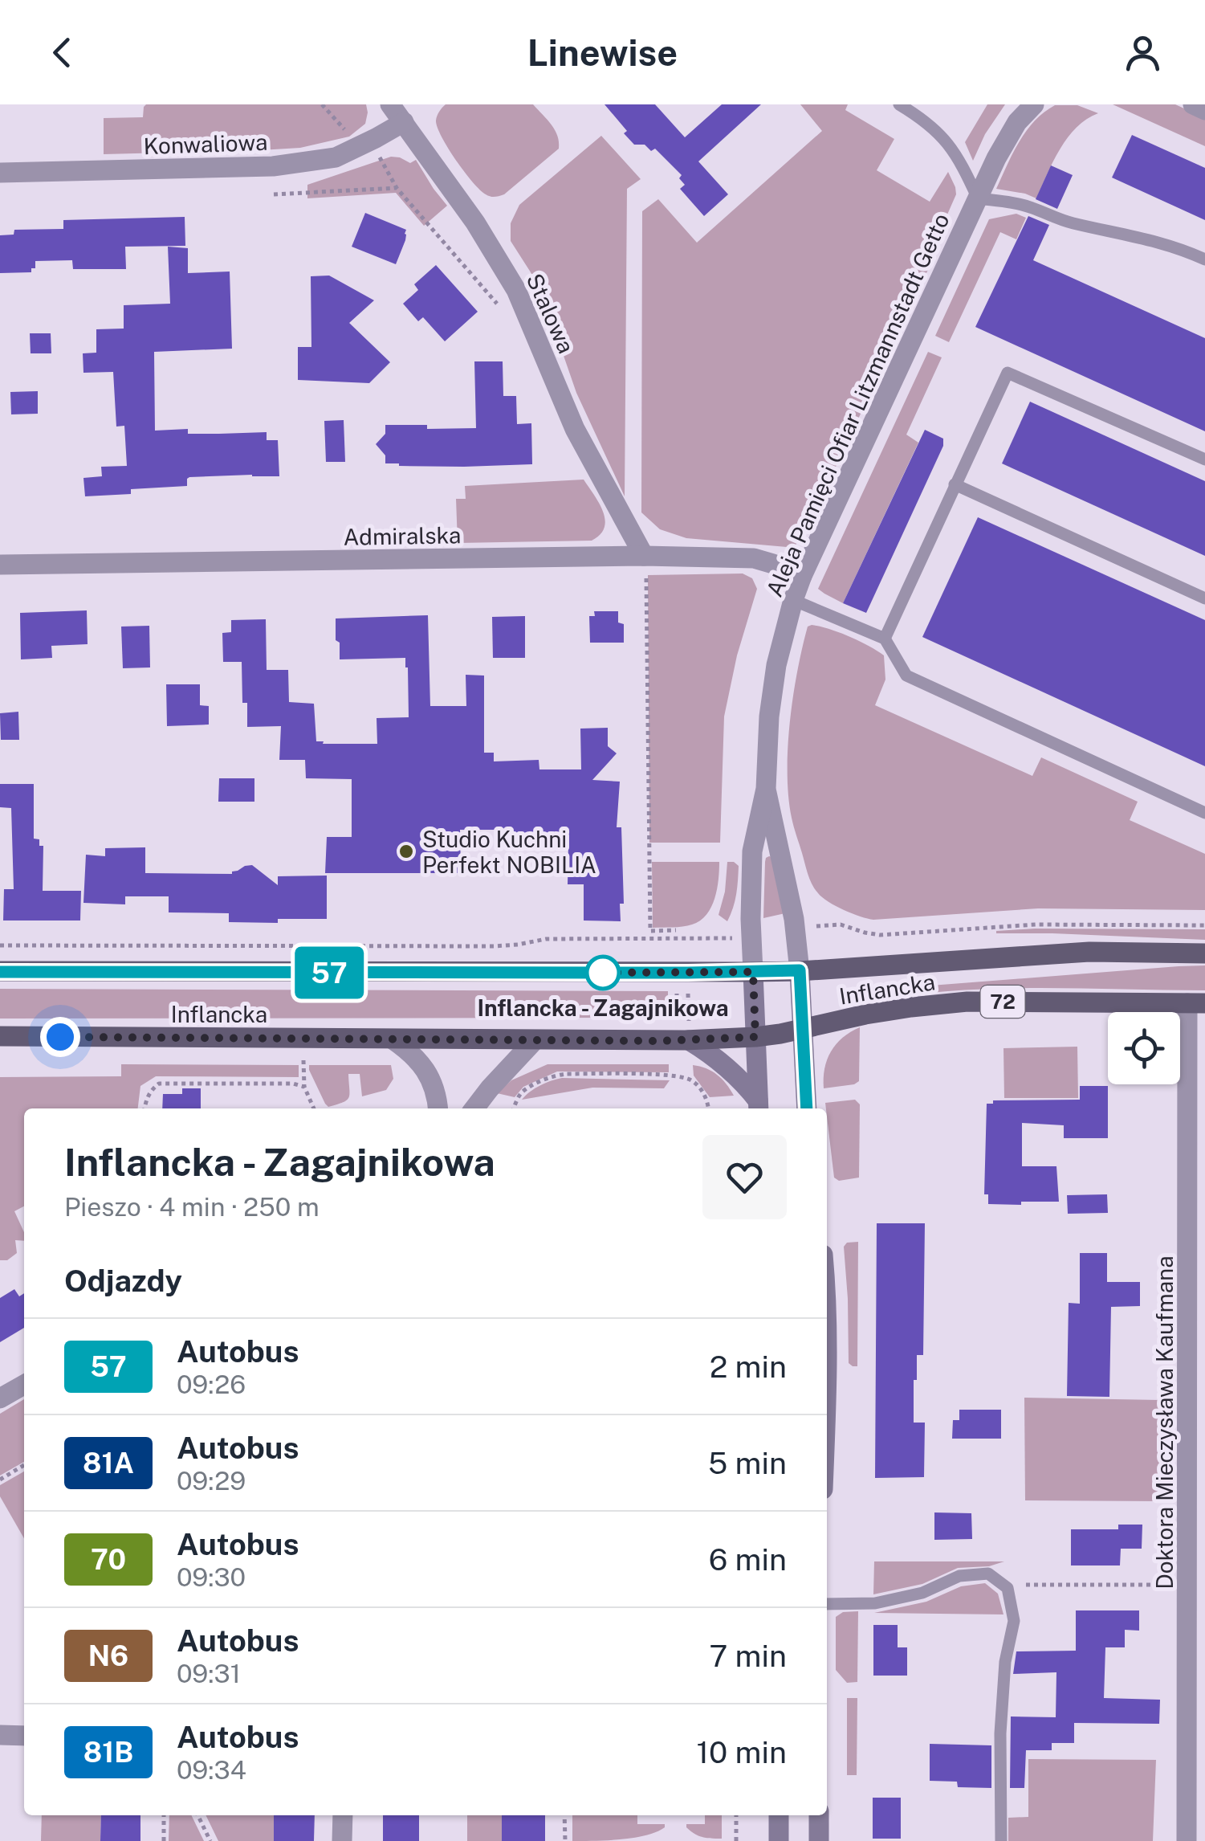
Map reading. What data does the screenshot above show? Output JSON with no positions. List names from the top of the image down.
{
  "streets": {
    "main road": ["Inflancka", "72"],
    "street": [
      "Konwaliowa",
      "Stalowa",
      "Aleja Pamięci Ofiar Litzmannstadt Getto",
      "Admiralska",
      "Doktora Mieczysława Kaufmana"
    ]
  },
  "crossings": [
    ["Konwaliowa", "Stalowa"],
    ["Stalowa", "Admiralska"],
    ["Aleja Pamięci Ofiar Litzmannstadt Getto", "Admiralska"],
    ["Aleja Pamięci Ofiar Litzmannstadt Getto", "Inflancka"],
    ["Inflancka", "Doktora Mieczysława Kaufmana"]
  ],
  "places": ["Studio Kuchni Perfekt NOBILIA", "Inflancka - Zagajnikowa"],
  "lines": ["bus line 57"],
  "page": {
    "header": "Linewise",
    "on_map": "57",
    "heading": [
      ["Inflancka - Zagajnikowa", "Pieszo · 4 min · 250 m"],
      "Odjazdy"
    ],
    "list": [
      {
        "mark": "57",
        "name": "Autobus",
        "note": "09:26",
        "value": "2 min"
      },
      {
        "mark": "81A",
        "name": "Autobus",
        "note": "09:29",
        "value": "5 min"
      },
      {
        "mark": "70",
        "name": "Autobus",
        "note": "09:30",
        "value": "6 min"
      },
      {
        "mark": "N6",
        "name": "Autobus",
        "note": "09:31",
        "value": "7 min"
      },
      {
        "mark": "81B",
        "name": "Autobus",
        "note": "09:34",
        "value": "10 min"
      }
    ]
  }
}
